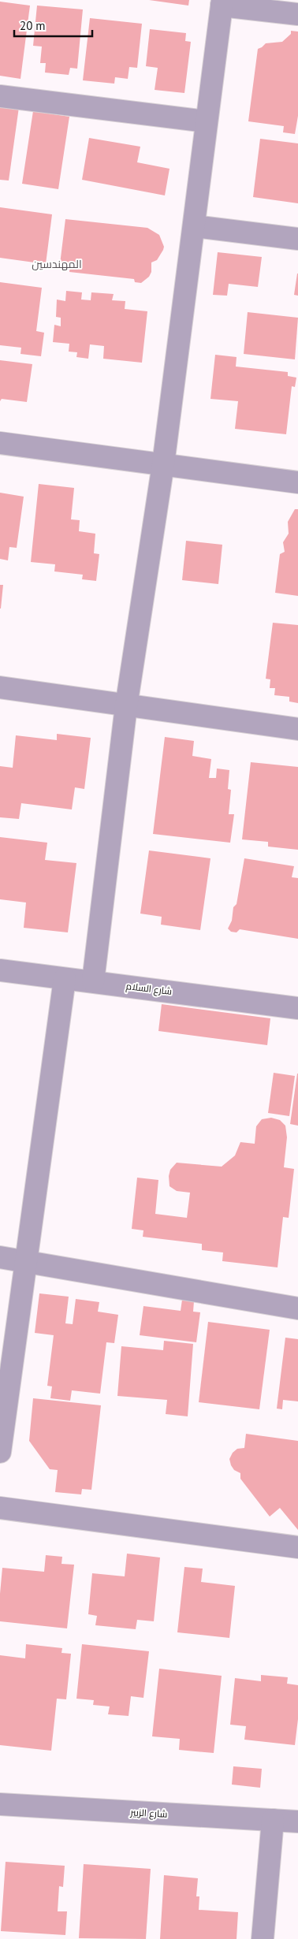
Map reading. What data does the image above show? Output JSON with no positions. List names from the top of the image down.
{
  "streets": {
    "street": ["شارع السلام", "شارع الزبير"]
  },
  "districts": ["المهندسين"],
  "scale_bar": "20 m"
}
